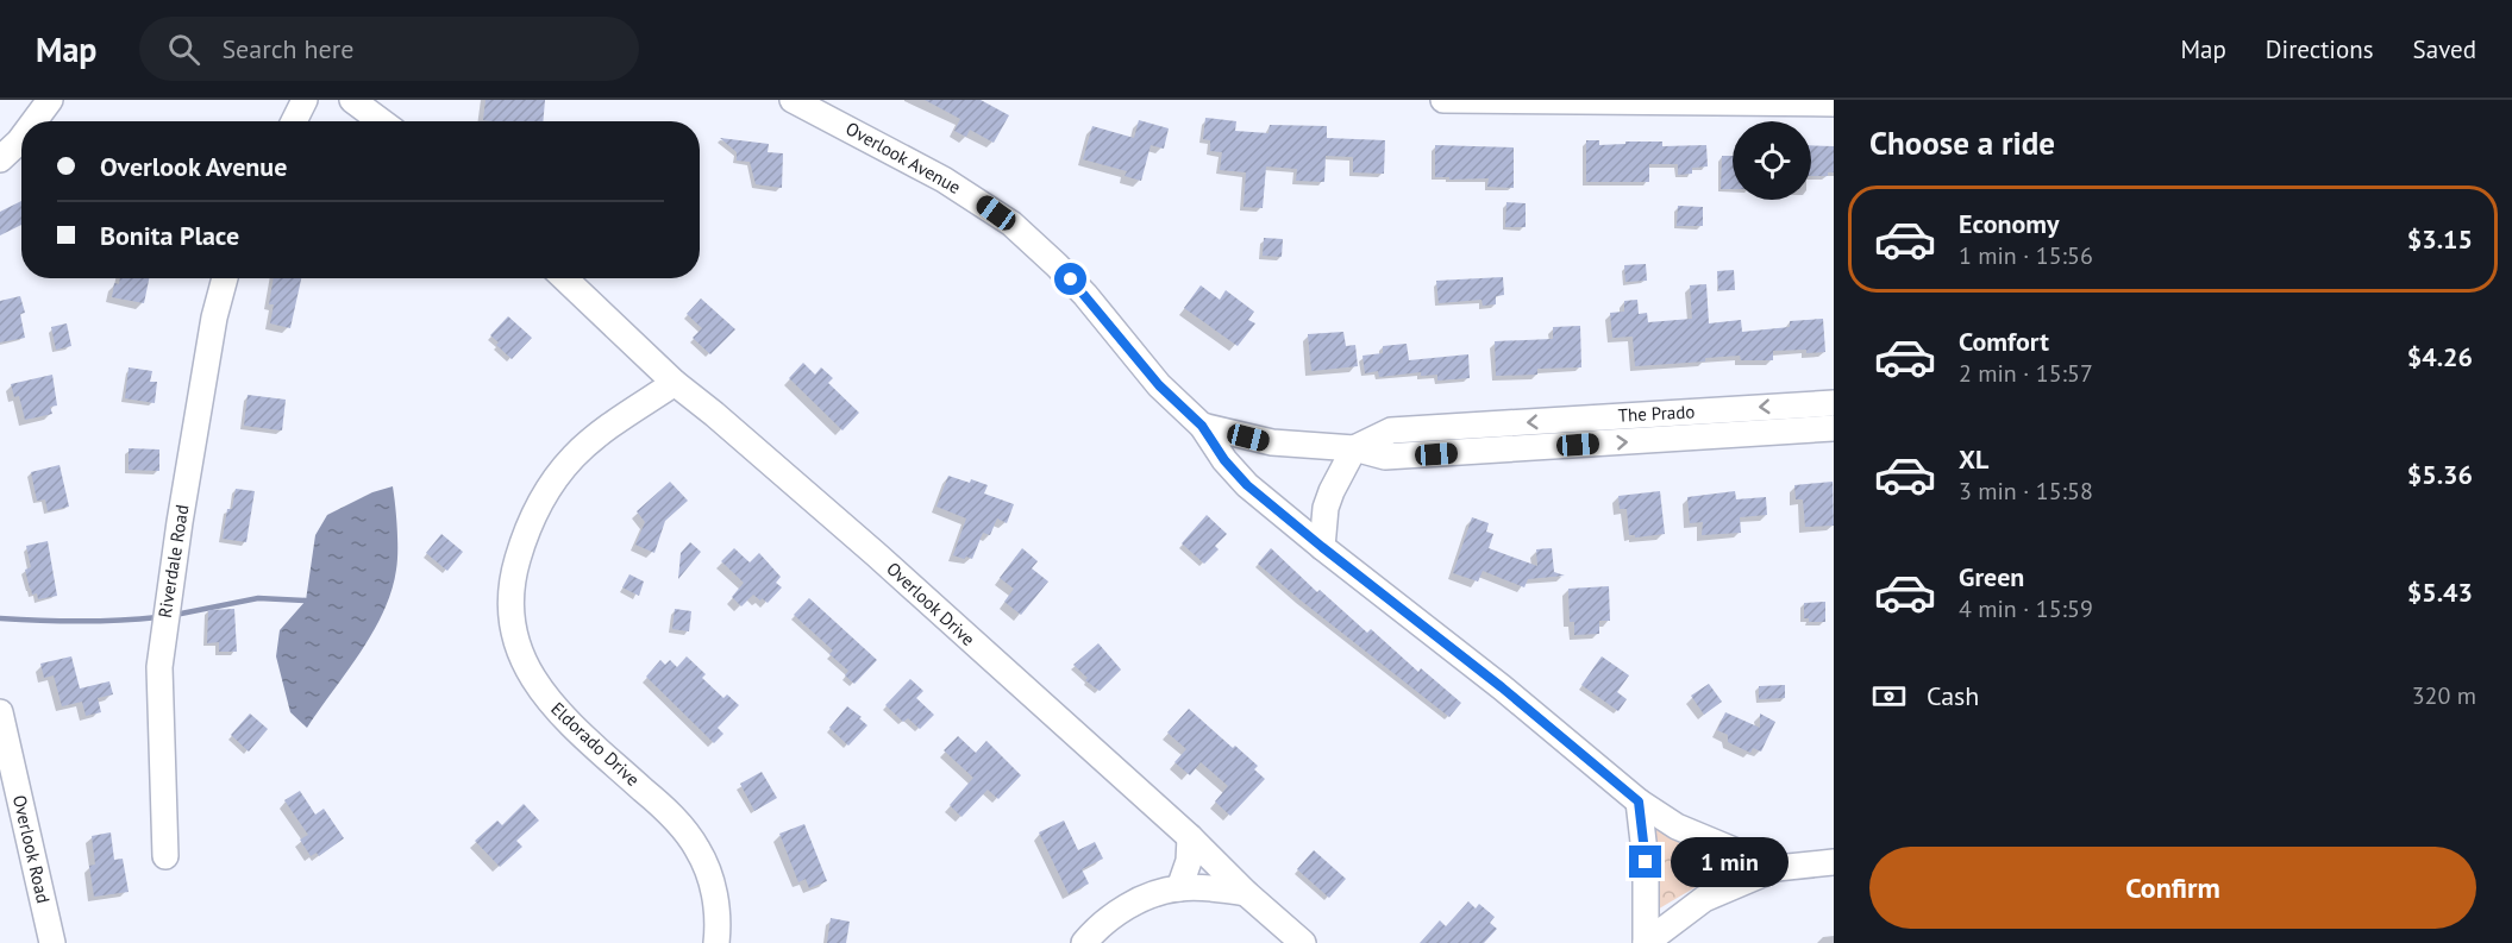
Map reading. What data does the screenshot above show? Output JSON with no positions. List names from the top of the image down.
{
  "streets": {
    "street": [
      "Overlook Avenue",
      "The Prado",
      "Riverdale Road",
      "Overlook Drive",
      "Eldorado Drive",
      "Overlook Road"
    ]
  },
  "crossings": [
    ["Overlook Avenue", "The Prado"],
    ["Overlook Drive", "Eldorado Drive"]
  ],
  "page": {
    "header": "Map",
    "search": "Search here",
    "nav": ["Map", "Directions", "Saved"],
    "heading": "Choose a ride",
    "banner": ["Overlook Avenue", "Bonita Place"],
    "list": [
      {
        "name": "Economy",
        "note": "1 min · 15:56",
        "value": "$3.15"
      },
      {
        "name": "Comfort",
        "note": "2 min · 15:57",
        "value": "$4.26"
      },
      {
        "name": "XL",
        "note": "3 min · 15:58",
        "value": "$5.36"
      },
      {
        "name": "Green",
        "note": "4 min · 15:59",
        "value": "$5.43"
      }
    ],
    "pay": ["Cash", "320 m"],
    "buttons": "Confirm",
    "bubble": "1 min"
  }
}
